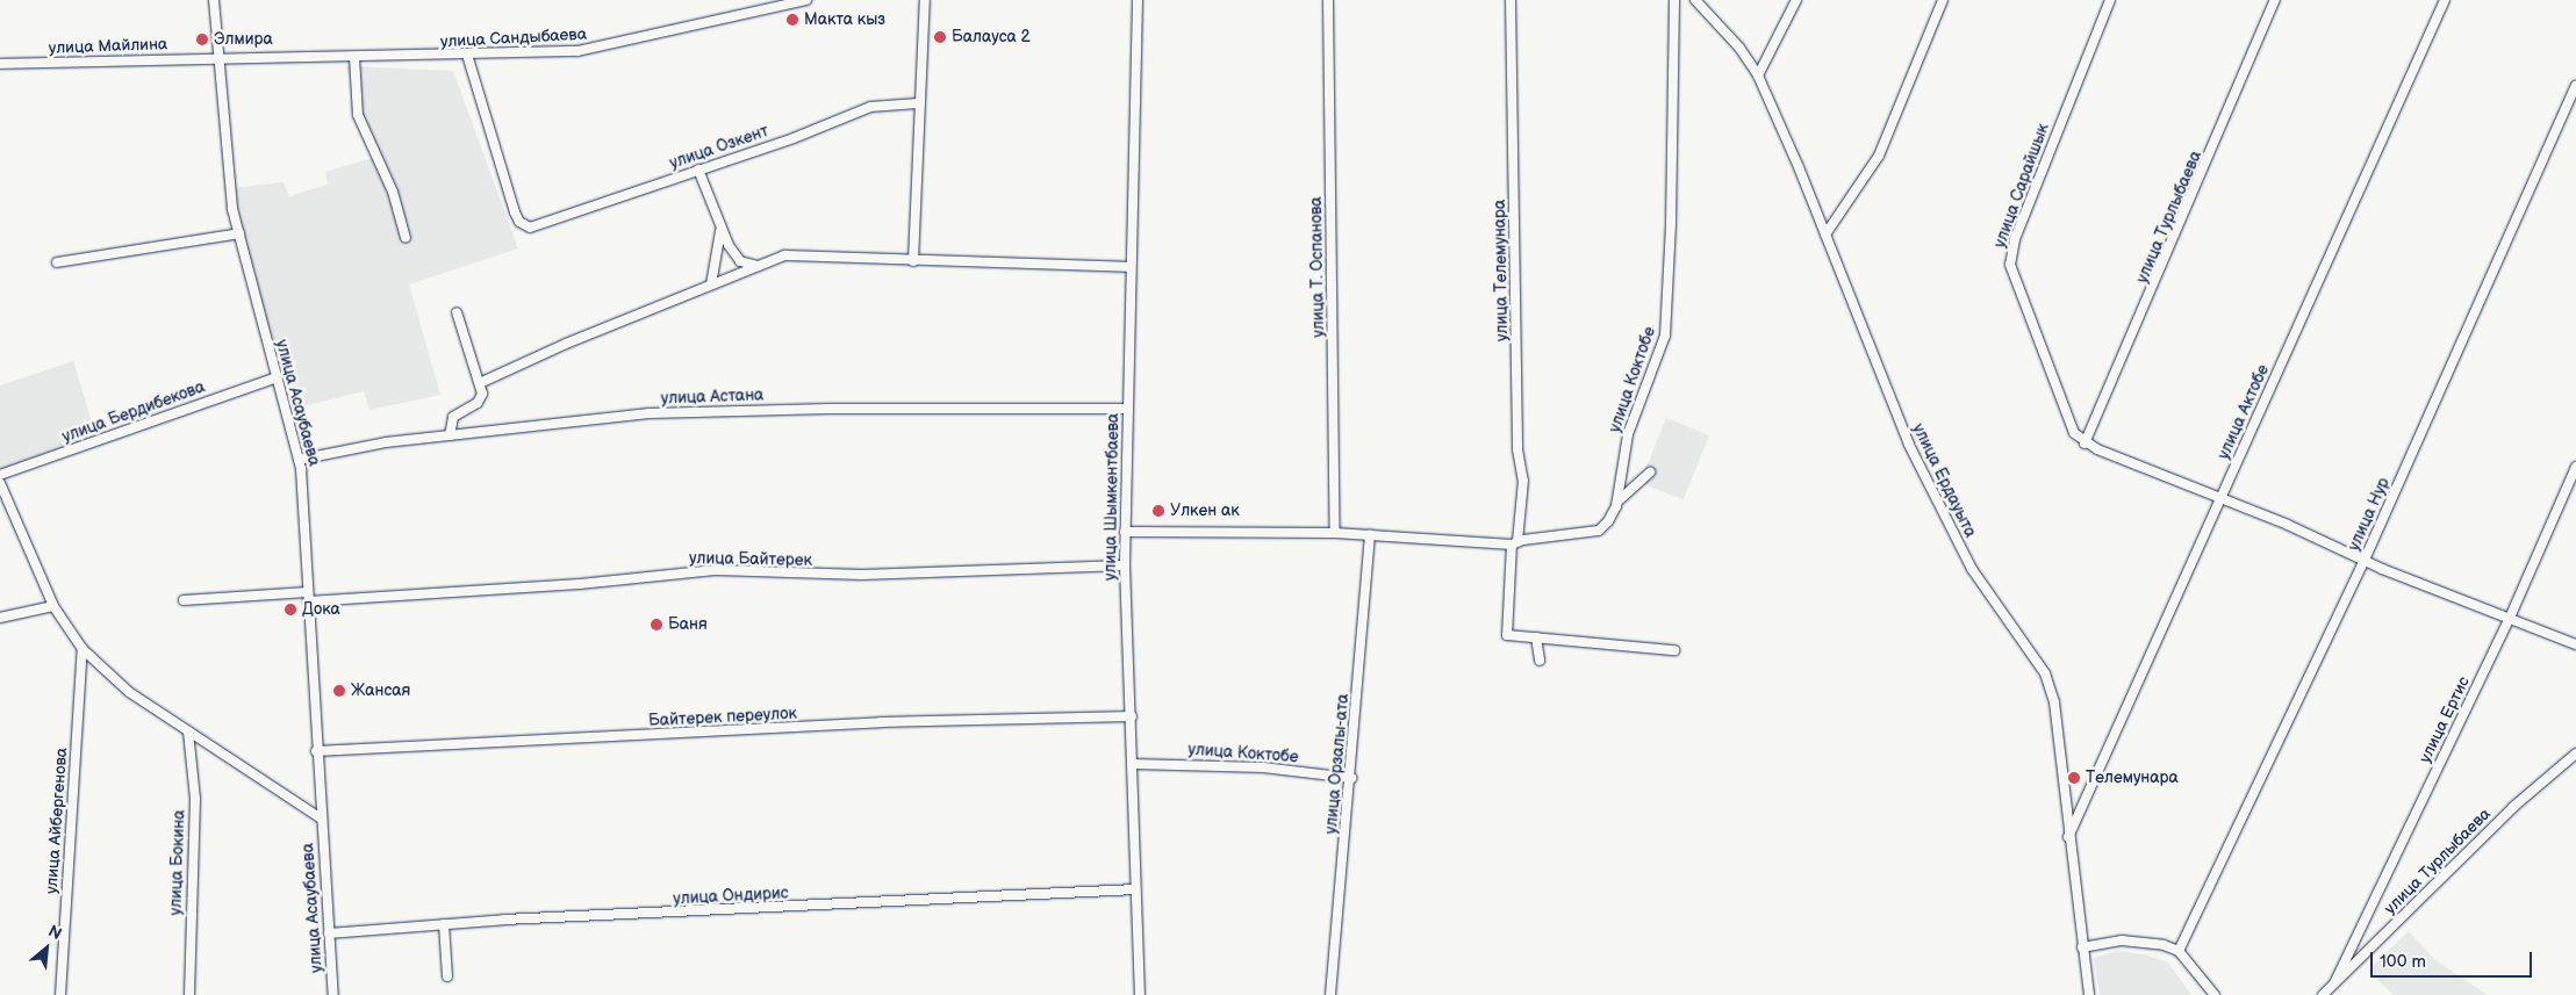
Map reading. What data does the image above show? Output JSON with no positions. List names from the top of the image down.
{
  "streets": {
    "street": [
      "улица Сандыбаева",
      "улица Майлина",
      "улица Озкент",
      "улица Сарайшык",
      "улица Турлыбаева",
      "улица Т. Оспанова",
      "улица Телемунара",
      "улица Коктобе",
      "улица Астана",
      "улица Асаубаева",
      "улица Бердибекова",
      "улица Актобе",
      "улица Ердауыта",
      "улица Шымкентбаева",
      "улица Нур",
      "улица Байтерек",
      "Байтерек переулок",
      "улица Ертис",
      "улица Орзалы-ата",
      "улица Айбергенова",
      "улица Бокина",
      "улица Ондирис"
    ]
  },
  "crossings": [
    ["улица Сандыбаева", "улица Майлина"],
    ["улица Сандыбаева", "улица Озкент"],
    ["улица Сандыбаева", "улица Асаубаева"],
    ["улица Майлина", "улица Асаубаева"],
    ["улица Сарайшык", "улица Турлыбаева"],
    ["улица Турлыбаева", "улица Ертис"],
    ["улица Т. Оспанова", "улица Коктобе"],
    ["улица Телемунара", "улица Коктобе"],
    ["улица Коктобе", "улица Шымкентбаева"],
    ["улица Коктобе", "улица Орзалы-ата"],
    ["улица Астана", "улица Асаубаева"],
    ["улица Астана", "улица Шымкентбаева"],
    ["улица Асаубаева", "улица Бердибекова"],
    ["улица Асаубаева", "улица Байтерек"],
    ["улица Асаубаева", "Байтерек переулок"],
    ["улица Асаубаева", "улица Ондирис"],
    ["улица Актобе", "улица Ердауыта"],
    ["улица Шымкентбаева", "улица Байтерек"],
    ["улица Шымкентбаева", "Байтерек переулок"],
    ["улица Шымкентбаева", "улица Ондирис"]
  ],
  "places": [
    "Макта кыз",
    "Балауса 2",
    "Элмира",
    "Улкен ак",
    "Дока",
    "Баня",
    "Жансая",
    "Телемунара"
  ],
  "scale_bar": "100 m",
  "north": "top right"
}
